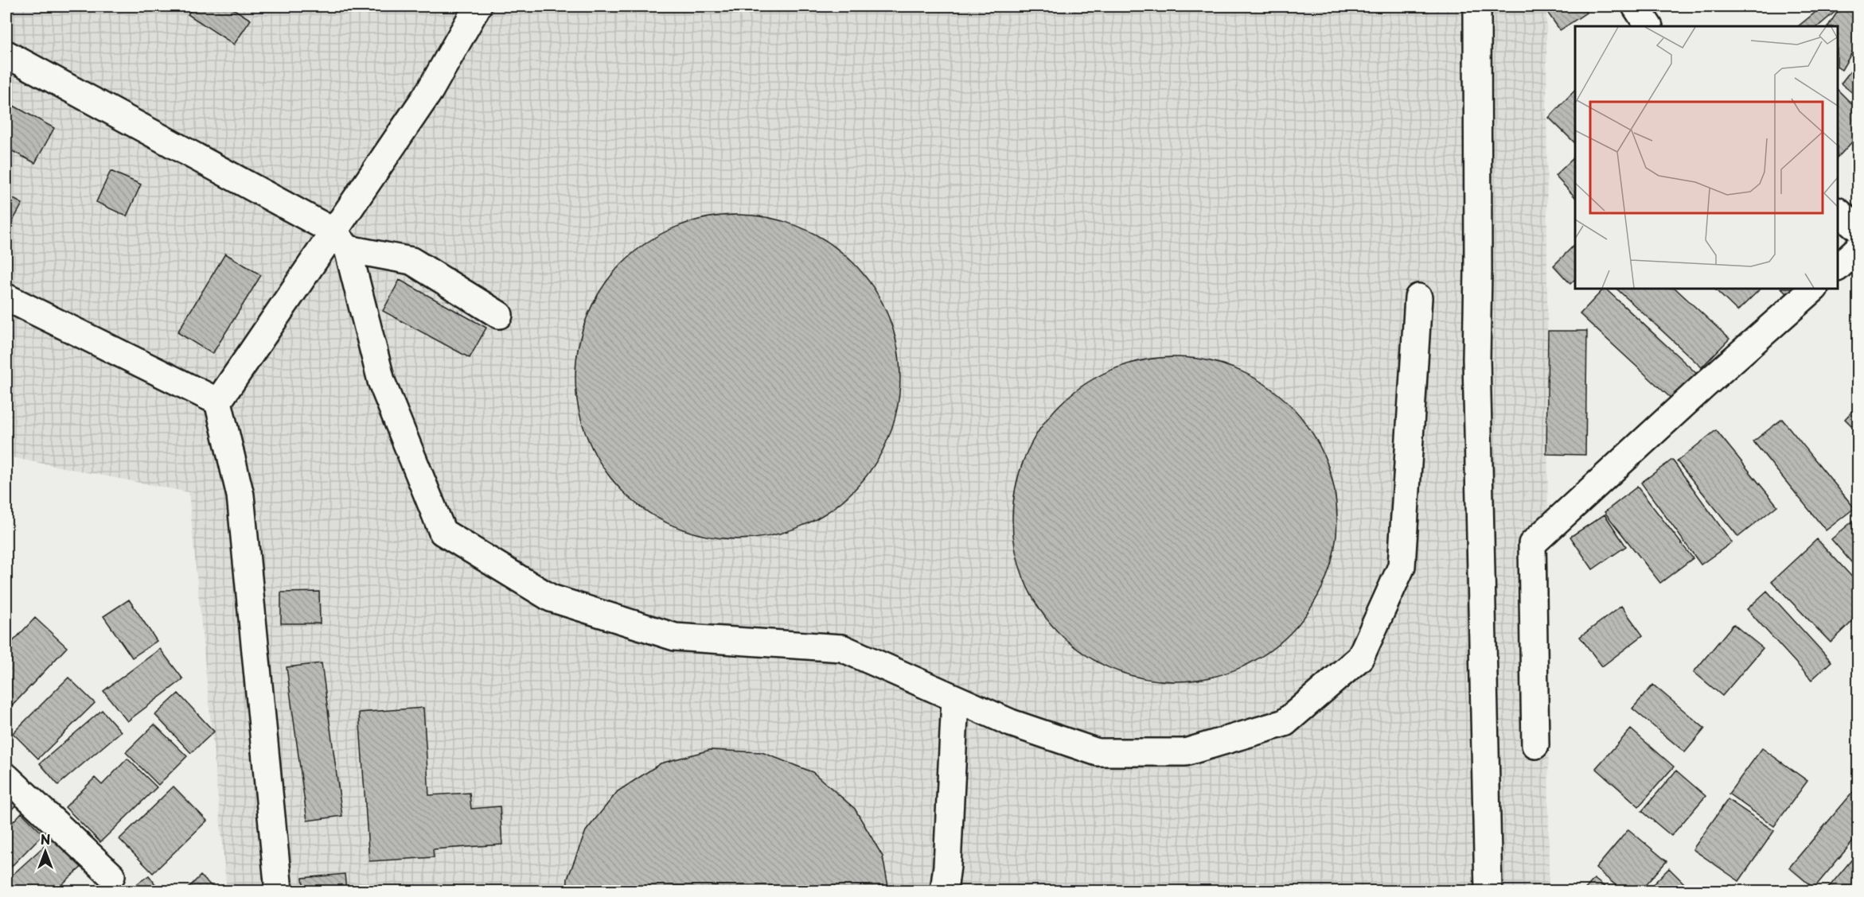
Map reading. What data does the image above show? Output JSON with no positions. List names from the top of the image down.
{
  "north": "top"
}
